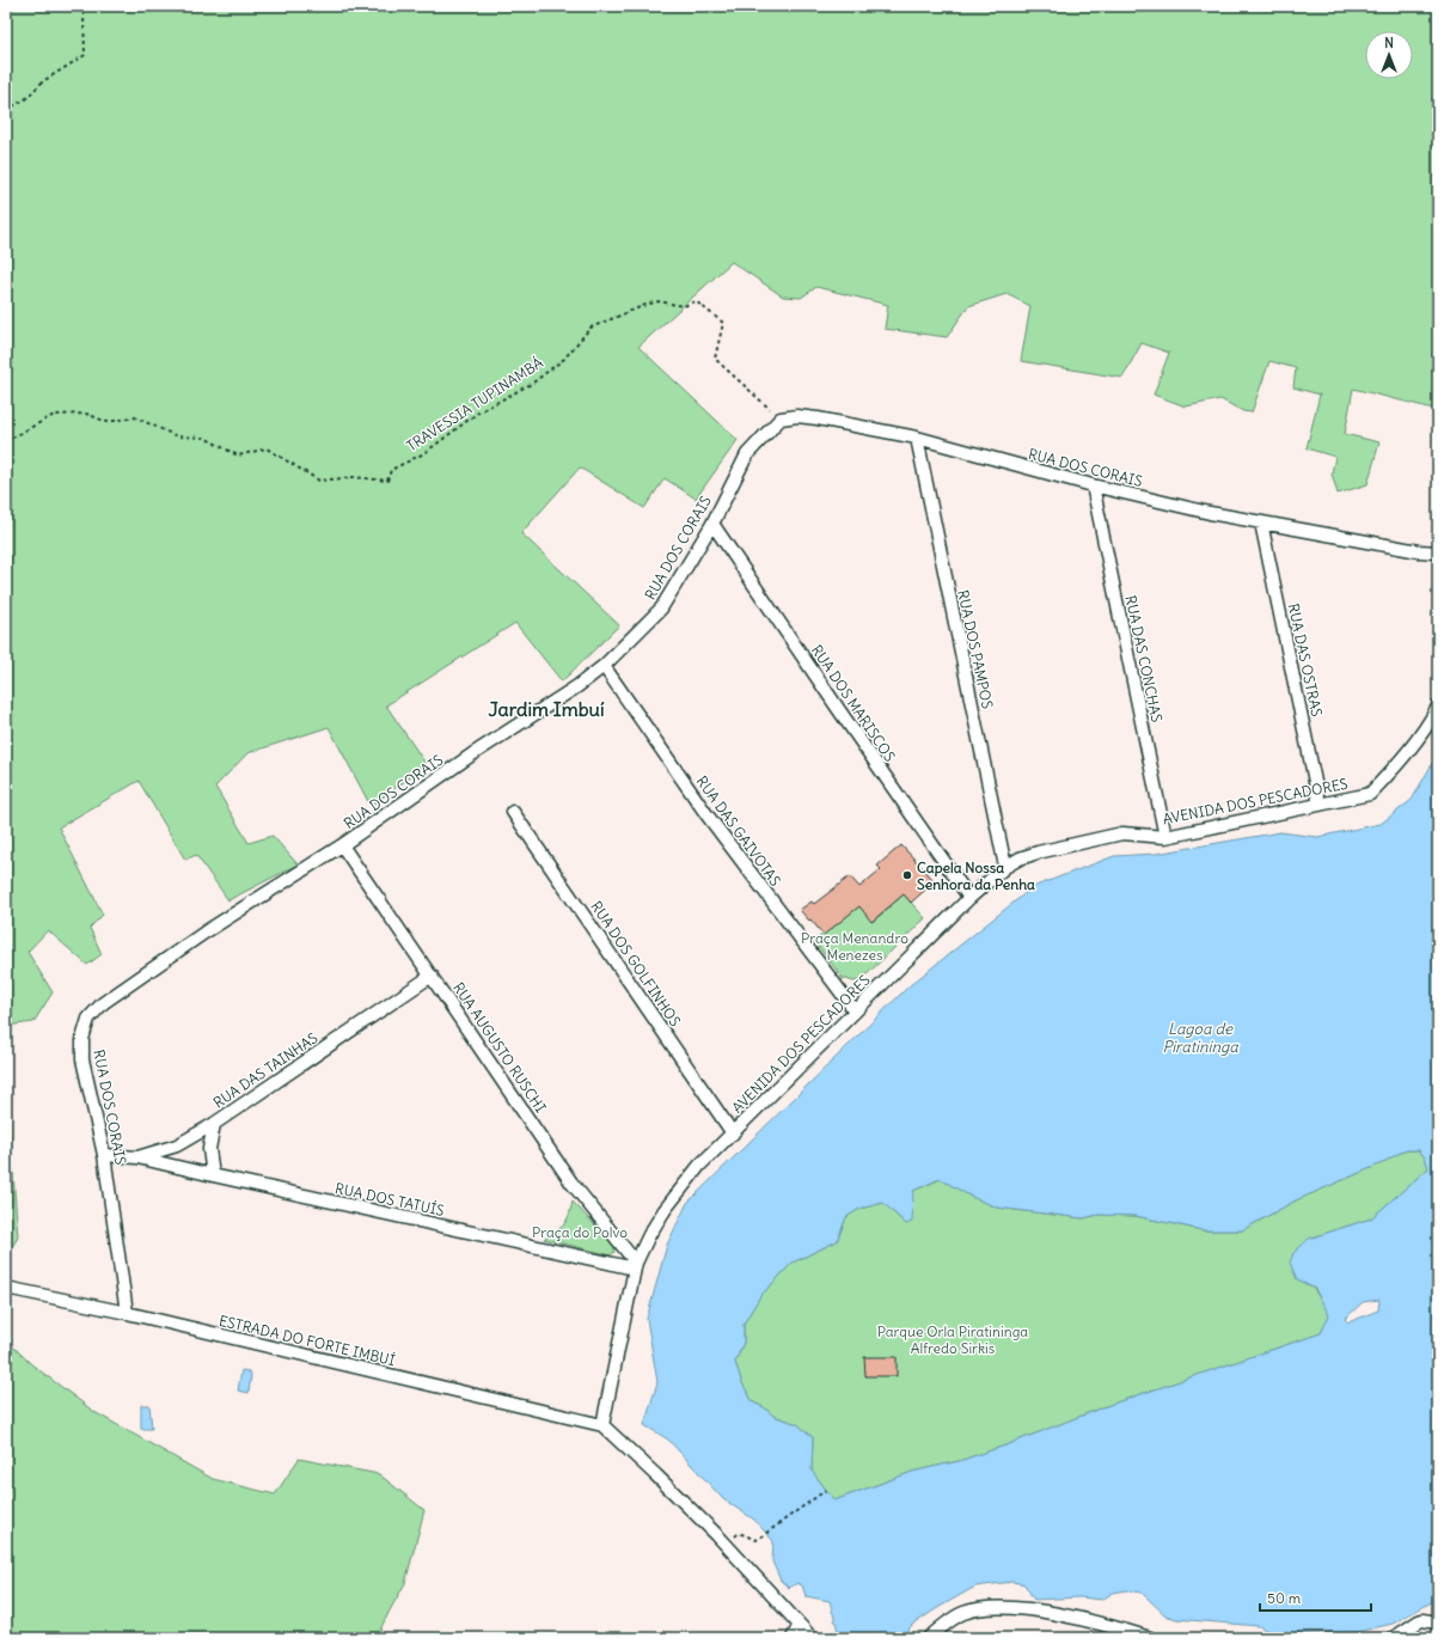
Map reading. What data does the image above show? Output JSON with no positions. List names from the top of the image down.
{
  "streets": {
    "street": [
      "RUA DOS CORAIS",
      "RUA DOS PAMPOS",
      "RUA DAS CONCHAS",
      "RUA DAS OSTRAS",
      "RUA DOS MARISCOS",
      "AVENIDA DOS PESCADORES",
      "RUA DAS GAIVOTAS",
      "RUA DOS GOLFINHOS",
      "RUA AUGUSTO RUSCHI",
      "RUA DAS TAINHAS",
      "RUA DOS TATUÍS",
      "ESTRADA DO FORTE IMBUÍ"
    ],
    "path": ["TRAVESSIA TUPINAMBÁ"]
  },
  "crossings": [
    ["TRAVESSIA TUPINAMBÁ", "RUA DOS CORAIS"],
    ["RUA DOS CORAIS", "RUA DOS PAMPOS"],
    ["RUA DOS CORAIS", "RUA DAS CONCHAS"],
    ["RUA DOS CORAIS", "RUA DAS OSTRAS"],
    ["RUA DOS CORAIS", "RUA DOS MARISCOS"],
    ["RUA DOS CORAIS", "RUA DAS GAIVOTAS"],
    ["RUA DOS CORAIS", "RUA AUGUSTO RUSCHI"],
    ["RUA DOS CORAIS", "RUA DAS TAINHAS"],
    ["RUA DOS CORAIS", "ESTRADA DO FORTE IMBUÍ"],
    ["RUA DOS PAMPOS", "AVENIDA DOS PESCADORES"],
    ["RUA DAS CONCHAS", "AVENIDA DOS PESCADORES"],
    ["RUA DAS OSTRAS", "AVENIDA DOS PESCADORES"],
    ["RUA DOS MARISCOS", "AVENIDA DOS PESCADORES"],
    ["AVENIDA DOS PESCADORES", "RUA DAS GAIVOTAS"],
    ["AVENIDA DOS PESCADORES", "RUA DOS GOLFINHOS"],
    ["AVENIDA DOS PESCADORES", "RUA AUGUSTO RUSCHI"],
    ["AVENIDA DOS PESCADORES", "RUA DOS TATUÍS"],
    ["AVENIDA DOS PESCADORES", "ESTRADA DO FORTE IMBUÍ"],
    ["RUA AUGUSTO RUSCHI", "RUA DAS TAINHAS"],
    ["RUA AUGUSTO RUSCHI", "RUA DOS TATUÍS"],
    ["RUA DAS TAINHAS", "RUA DOS TATUÍS"]
  ],
  "districts": ["Jardim Imbuí"],
  "water": ["Lagoa de Piratininga"],
  "parks": ["Praça Menandro Menezes", "Praça do Polvo", "Parque Orla Piratininga Alfredo Sirkis"],
  "places": ["Capela Nossa Senhora da Penha"],
  "scale_bar": "50 m",
  "north": "top"
}
